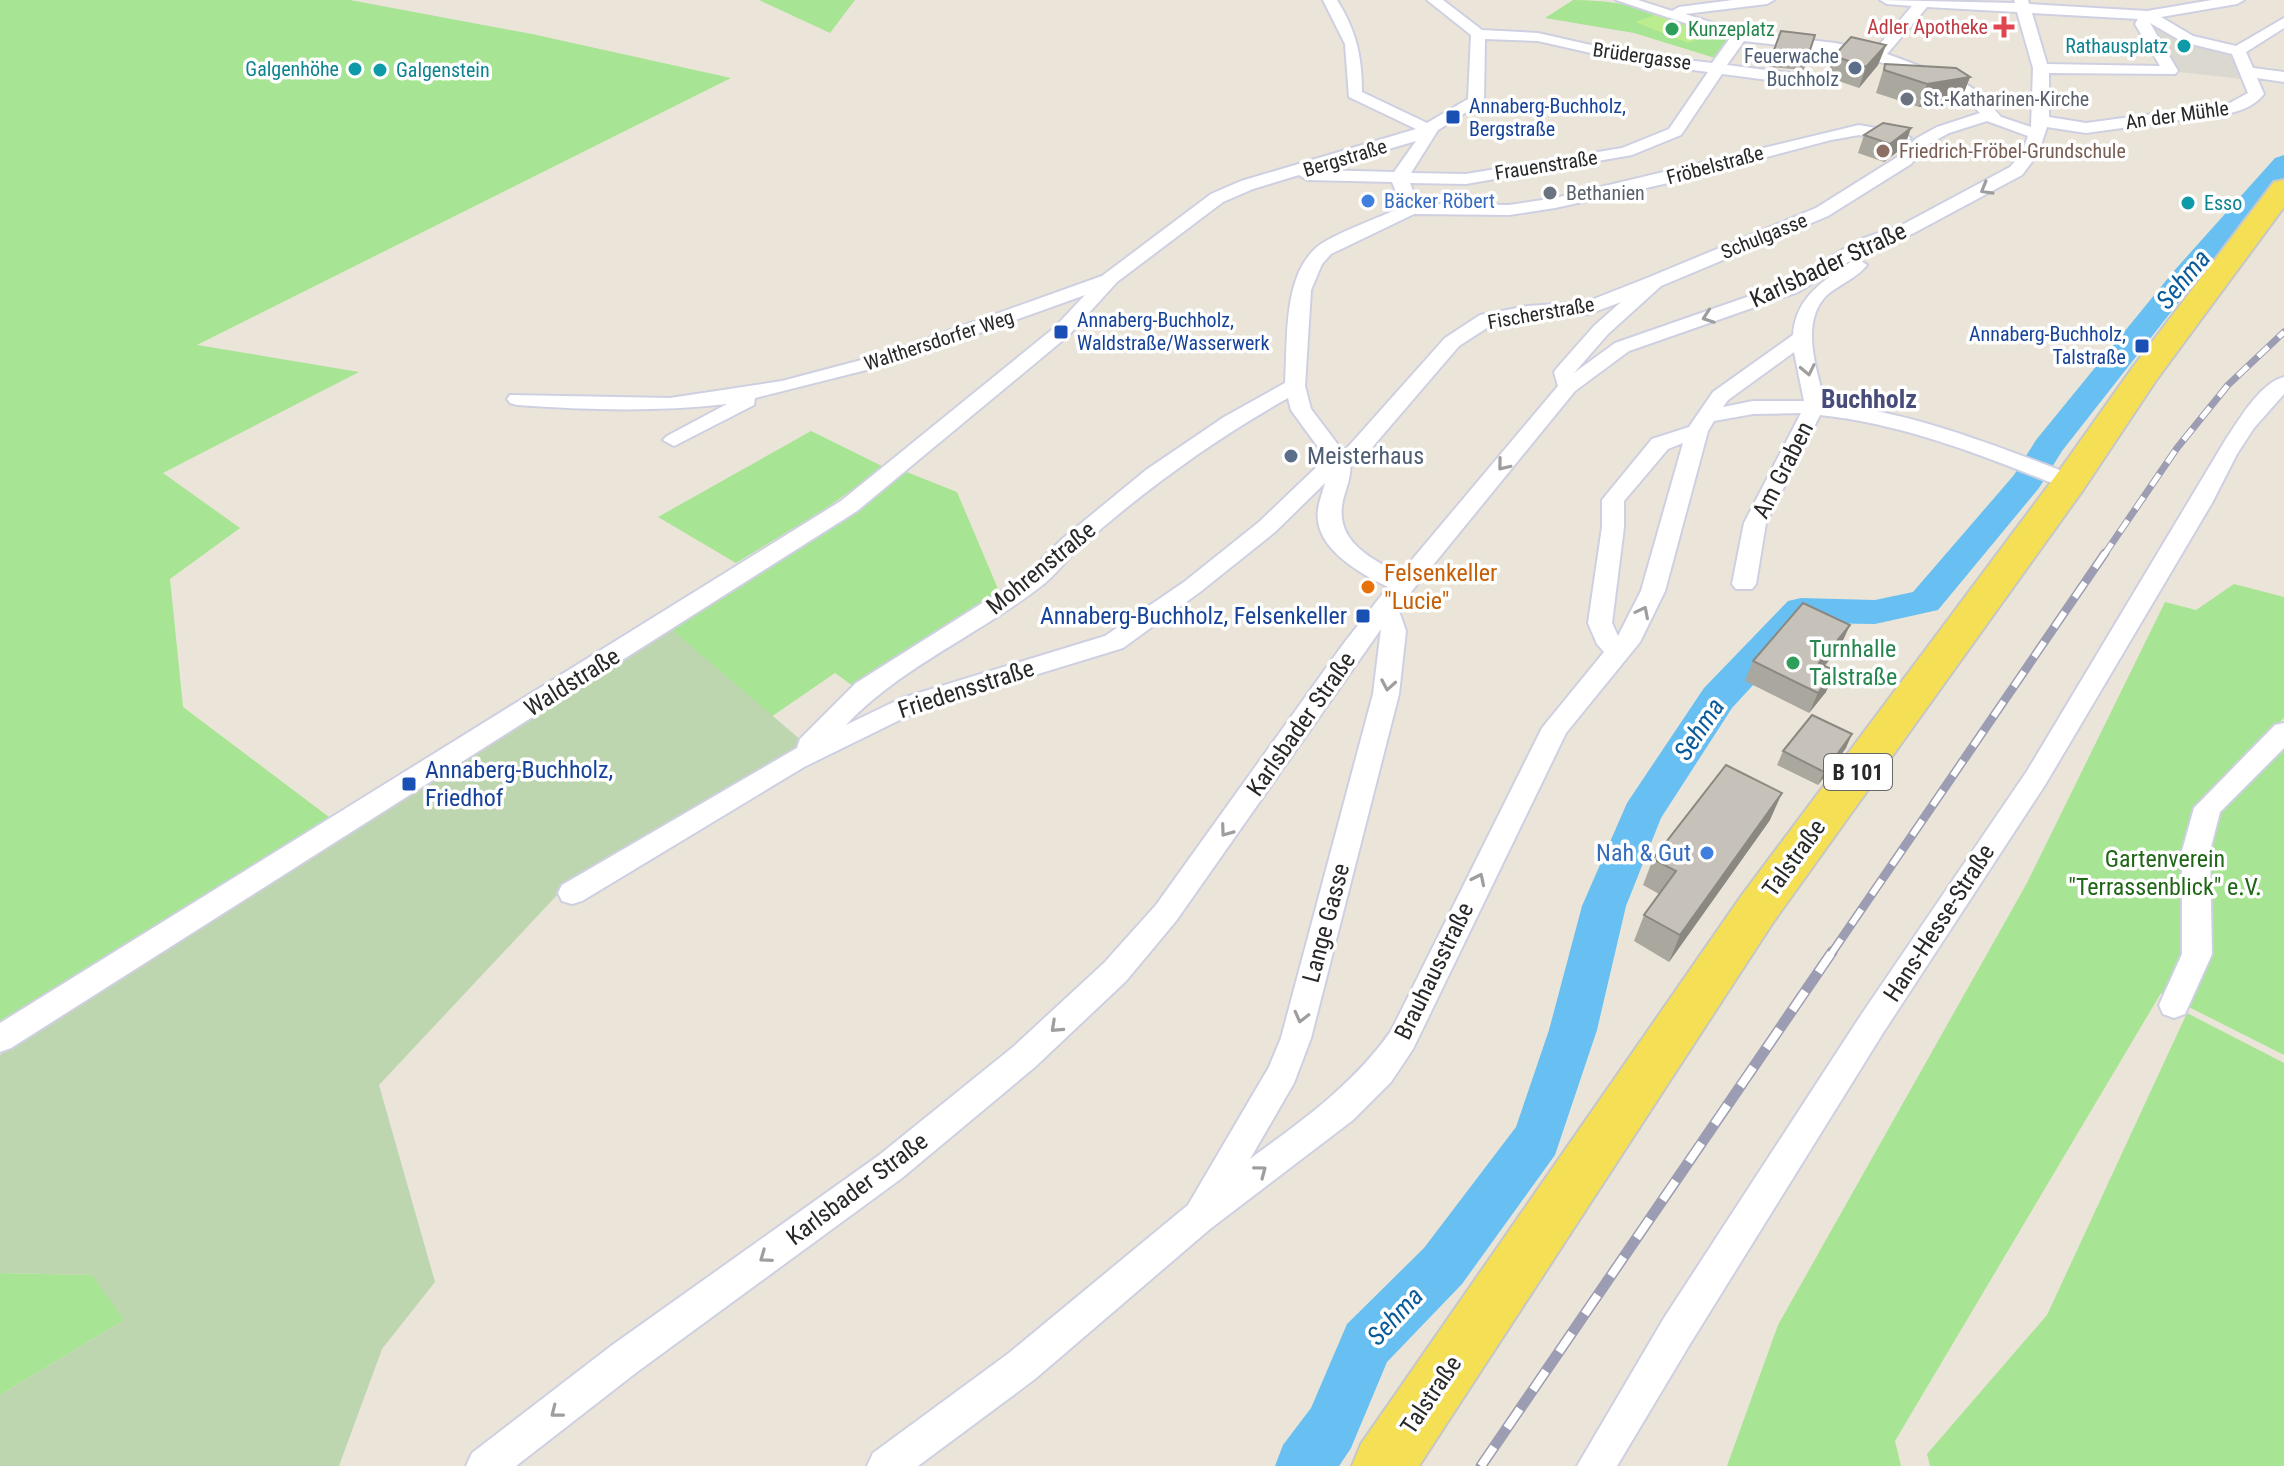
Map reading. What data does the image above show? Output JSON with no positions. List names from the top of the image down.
{
  "streets": {
    "main road": ["B 101", "Talstraße"],
    "street": [
      "Brüdergasse",
      "An der Mühle",
      "Bergstraße",
      "Frauenstraße",
      "Fröbelstraße",
      "Schulgasse",
      "Karlsbader Straße",
      "Fischerstraße",
      "Walthersdorfer Weg",
      "Am Graben",
      "Mohrenstraße",
      "Waldstraße",
      "Friedensstraße",
      "Lange Gasse",
      "Hans-Hesse-Straße",
      "Brauhausstraße"
    ]
  },
  "crossings": [
    ["Brüdergasse", "Bergstraße"],
    ["Brüdergasse", "Frauenstraße"],
    ["An der Mühle", "Karlsbader Straße"],
    ["Bergstraße", "Frauenstraße"],
    ["Bergstraße", "Walthersdorfer Weg"],
    ["Bergstraße", "Waldstraße"],
    ["Fröbelstraße", "Schulgasse"],
    ["Schulgasse", "Karlsbader Straße"],
    ["Schulgasse", "Fischerstraße"],
    ["Karlsbader Straße", "Lange Gasse"],
    ["Fischerstraße", "Friedensstraße"],
    ["Walthersdorfer Weg", "Waldstraße"],
    ["Mohrenstraße", "Friedensstraße"],
    ["Lange Gasse", "Brauhausstraße"]
  ],
  "one_way": ["Karlsbader Straße", "Lange Gasse", "Brauhausstraße"],
  "districts": ["Buchholz"],
  "water": ["Sehma"],
  "parks": ["Gartenverein \"Terrassenblick\" e.V."],
  "places": {
    "health": ["Adler Apotheke"],
    "other": [
      "Kunzeplatz",
      "Rathausplatz",
      "Feuerwache Buchholz",
      "Galgenhöhe",
      "Galgenstein",
      "St.-Katharinen-Kirche",
      "Friedrich-Fröbel-Grundschule",
      "Bethanien",
      "Bäcker Röbert",
      "Esso",
      "Meisterhaus",
      "Felsenkeller \"Lucie\"",
      "Turnhalle Talstraße",
      "Nah & Gut"
    ],
    "transit": [
      "Annaberg-Buchholz, Bergstraße",
      "Annaberg-Buchholz, Waldstraße/Wasserwerk",
      "Annaberg-Buchholz, Talstraße",
      "Annaberg-Buchholz, Felsenkeller",
      "Annaberg-Buchholz, Friedhof"
    ]
  }
}
